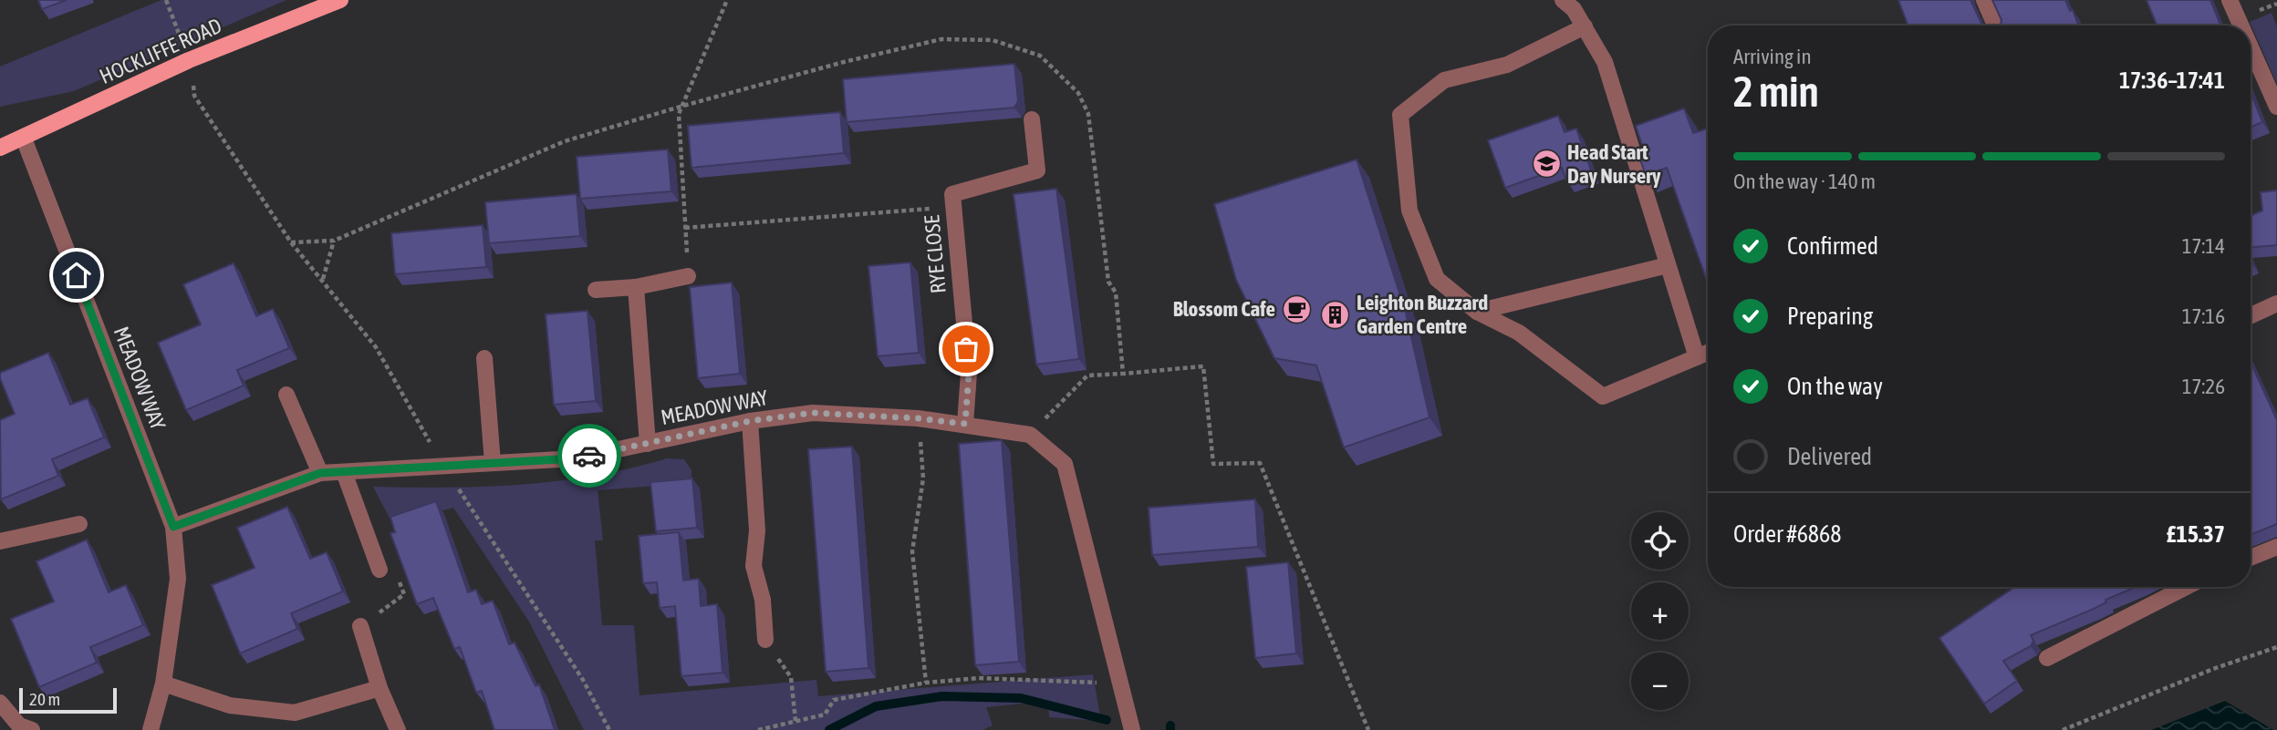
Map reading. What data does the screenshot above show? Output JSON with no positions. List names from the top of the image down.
{
  "streets": {
    "main road": ["HOCKLIFFE ROAD"],
    "street": ["RYE CLOSE", "MEADOW WAY"]
  },
  "crossings": [
    ["HOCKLIFFE ROAD", "MEADOW WAY"],
    ["RYE CLOSE", "MEADOW WAY"]
  ],
  "places": {
    "school or university": ["Head Start Day Nursery"],
    "cafe": ["Blossom Cafe"],
    "building": ["Leighton Buzzard Garden Centre"]
  },
  "scale_bar": "20 m",
  "page": {
    "heading": ["2 min", "Arriving in", "17:36–17:41"],
    "panel": ["Order #6868", "£15.37"],
    "bar": "On the way · 140 m",
    "list": [
      ["Confirmed", "17:14"],
      ["Preparing", "17:16"],
      ["On the way", "17:26"],
      "Delivered"
    ],
    "map_buttons": ["+", "−"],
    "scale": "20 m"
  }
}
